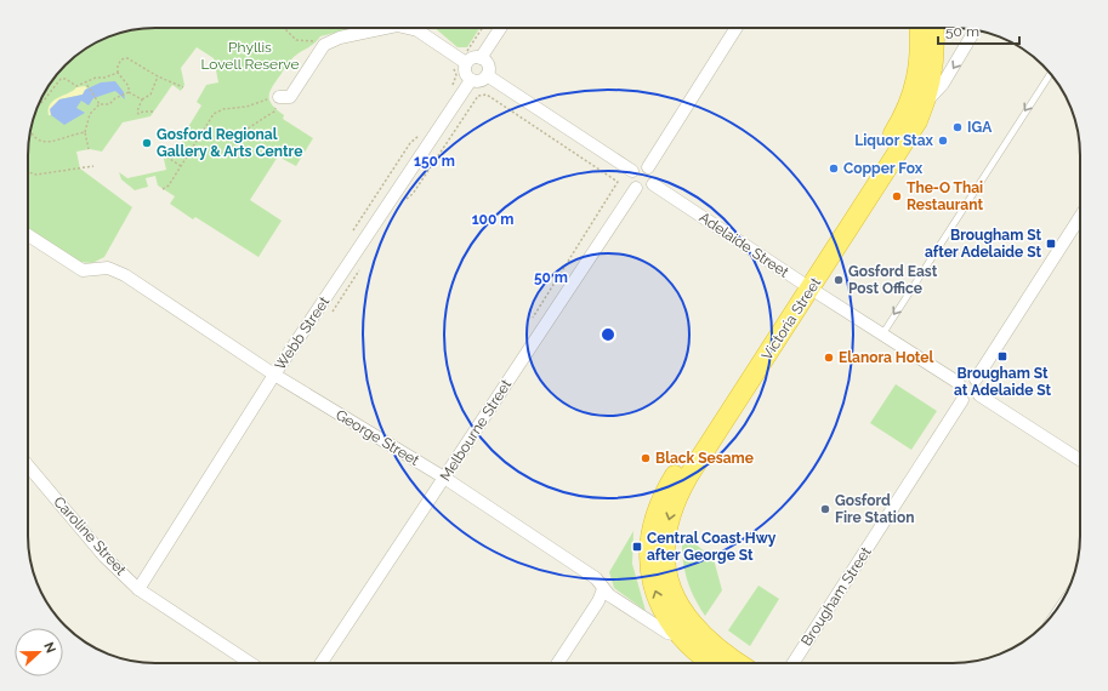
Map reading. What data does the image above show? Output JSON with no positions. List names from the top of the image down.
{
  "streets": {
    "highway": ["Victoria Street", "George Street"],
    "street": [
      "Adelaide Street",
      "Webb Street",
      "Melbourne Street",
      "Caroline Street",
      "Brougham Street"
    ]
  },
  "crossings": [
    ["Adelaide Street", "Victoria Street"],
    ["Adelaide Street", "Melbourne Street"],
    ["Adelaide Street", "Brougham Street"],
    ["Victoria Street", "George Street"],
    ["Webb Street", "George Street"],
    ["Webb Street", "Caroline Street"],
    ["Melbourne Street", "George Street"]
  ],
  "parks": ["Phyllis Lovell Reserve"],
  "places": {
    "other": [
      "IGA",
      "Liquor Stax",
      "Gosford Regional Gallery & Arts Centre",
      "Copper Fox",
      "The-O Thai Restaurant",
      "Gosford East Post Office",
      "Elanora Hotel",
      "Black Sesame",
      "Gosford Fire Station"
    ],
    "transit": ["Brougham St after Adelaide St", "Brougham St at Adelaide St", "Central Coast Hwy after George St"]
  },
  "scale_bar": "50 m",
  "north": "right",
  "rings": ["150 m", "100 m", "50 m"]
}
